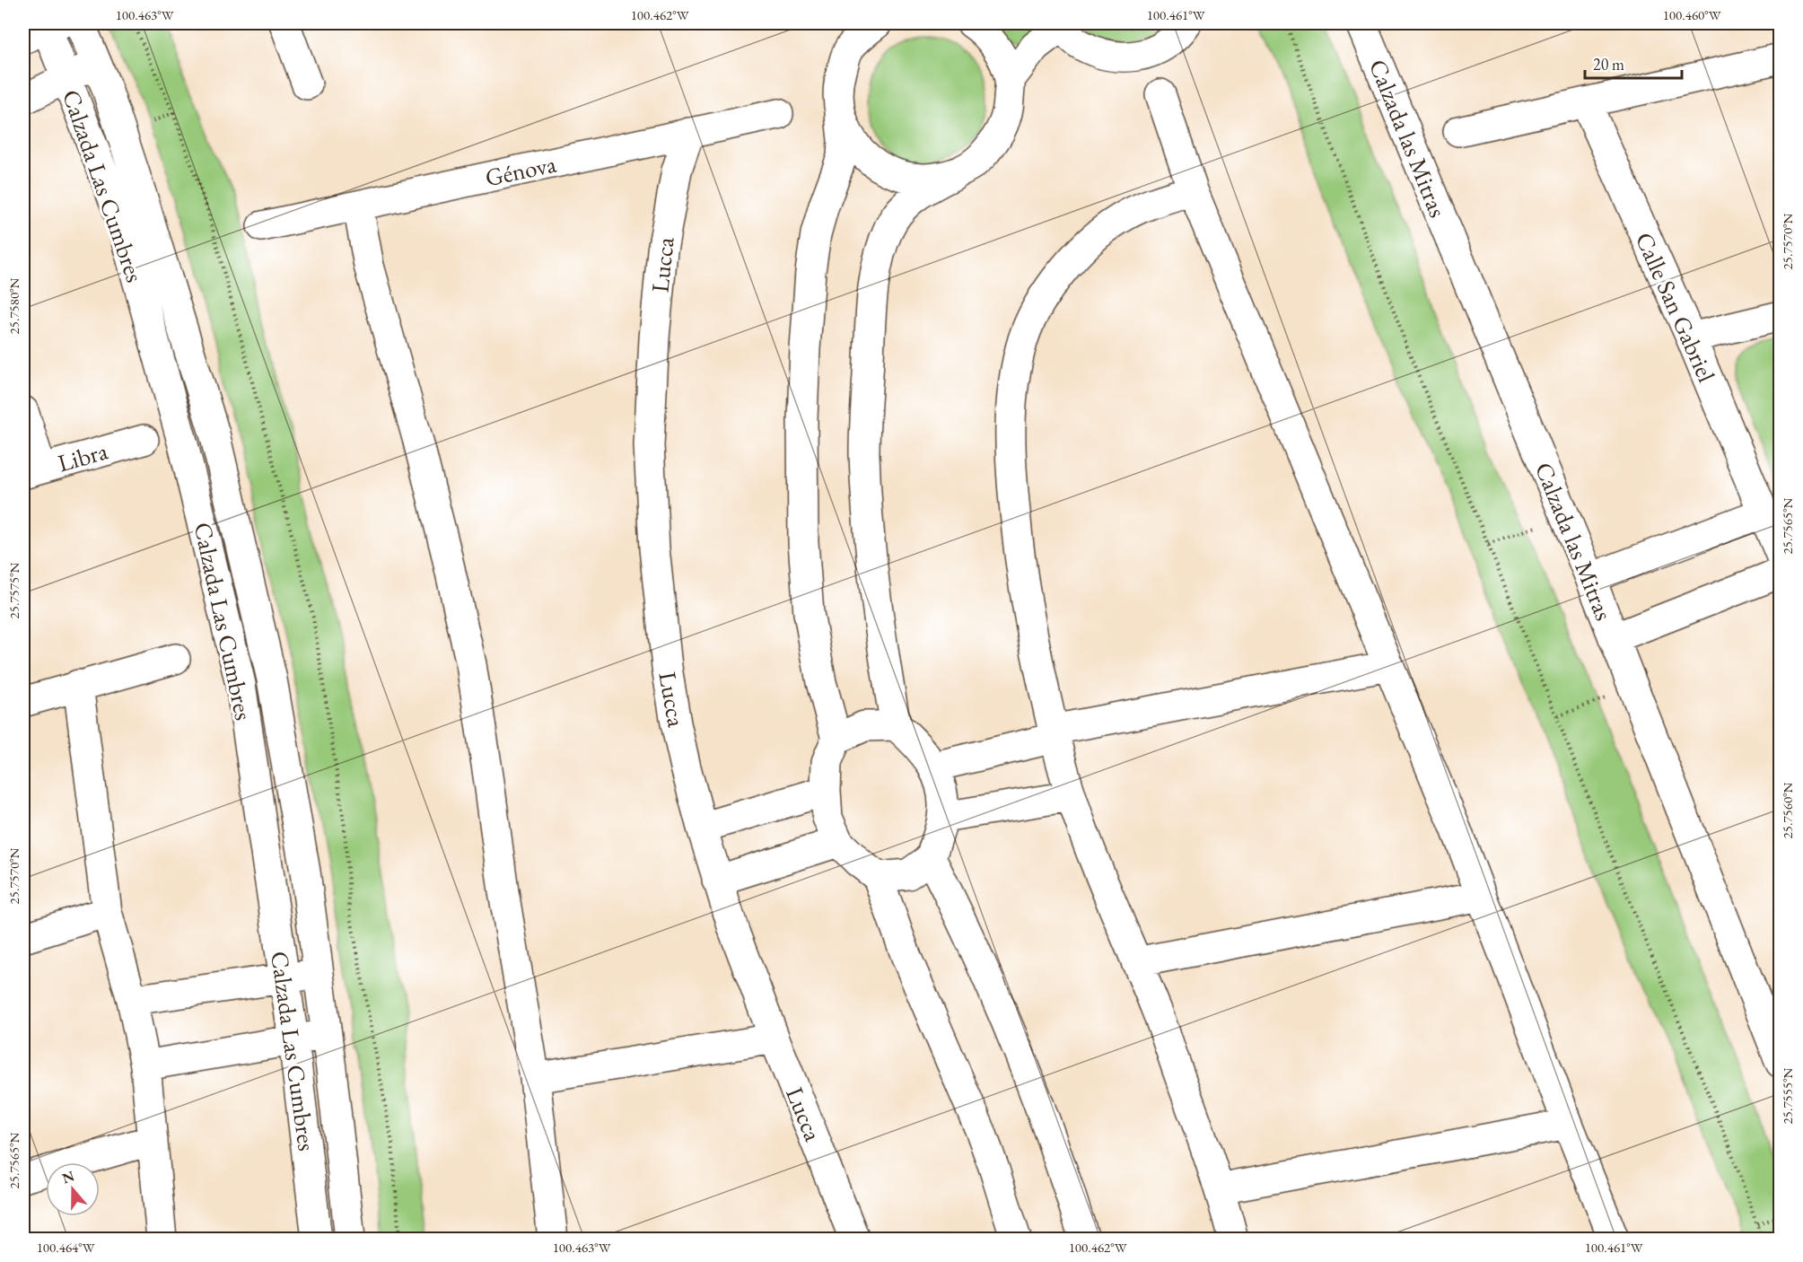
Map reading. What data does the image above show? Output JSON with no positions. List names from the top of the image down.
{
  "streets": {
    "street": [
      "Calzada las Mitras",
      "Génova",
      "Calzada Las Cumbres",
      "Lucca",
      "Calle San Gabriel",
      "Libra"
    ]
  },
  "crossings": [
    ["Génova", "Lucca"]
  ],
  "scale_bar": "20 m",
  "north": "top",
  "coordinates": [
    "100.463°W",
    "100.462°W",
    "100.461°W",
    "100.460°W",
    "25.7570°N",
    "25.7580°N",
    "25.7565°N",
    "25.7575°N",
    "25.7560°N",
    "25.7555°N",
    "100.464°W"
  ]
}
